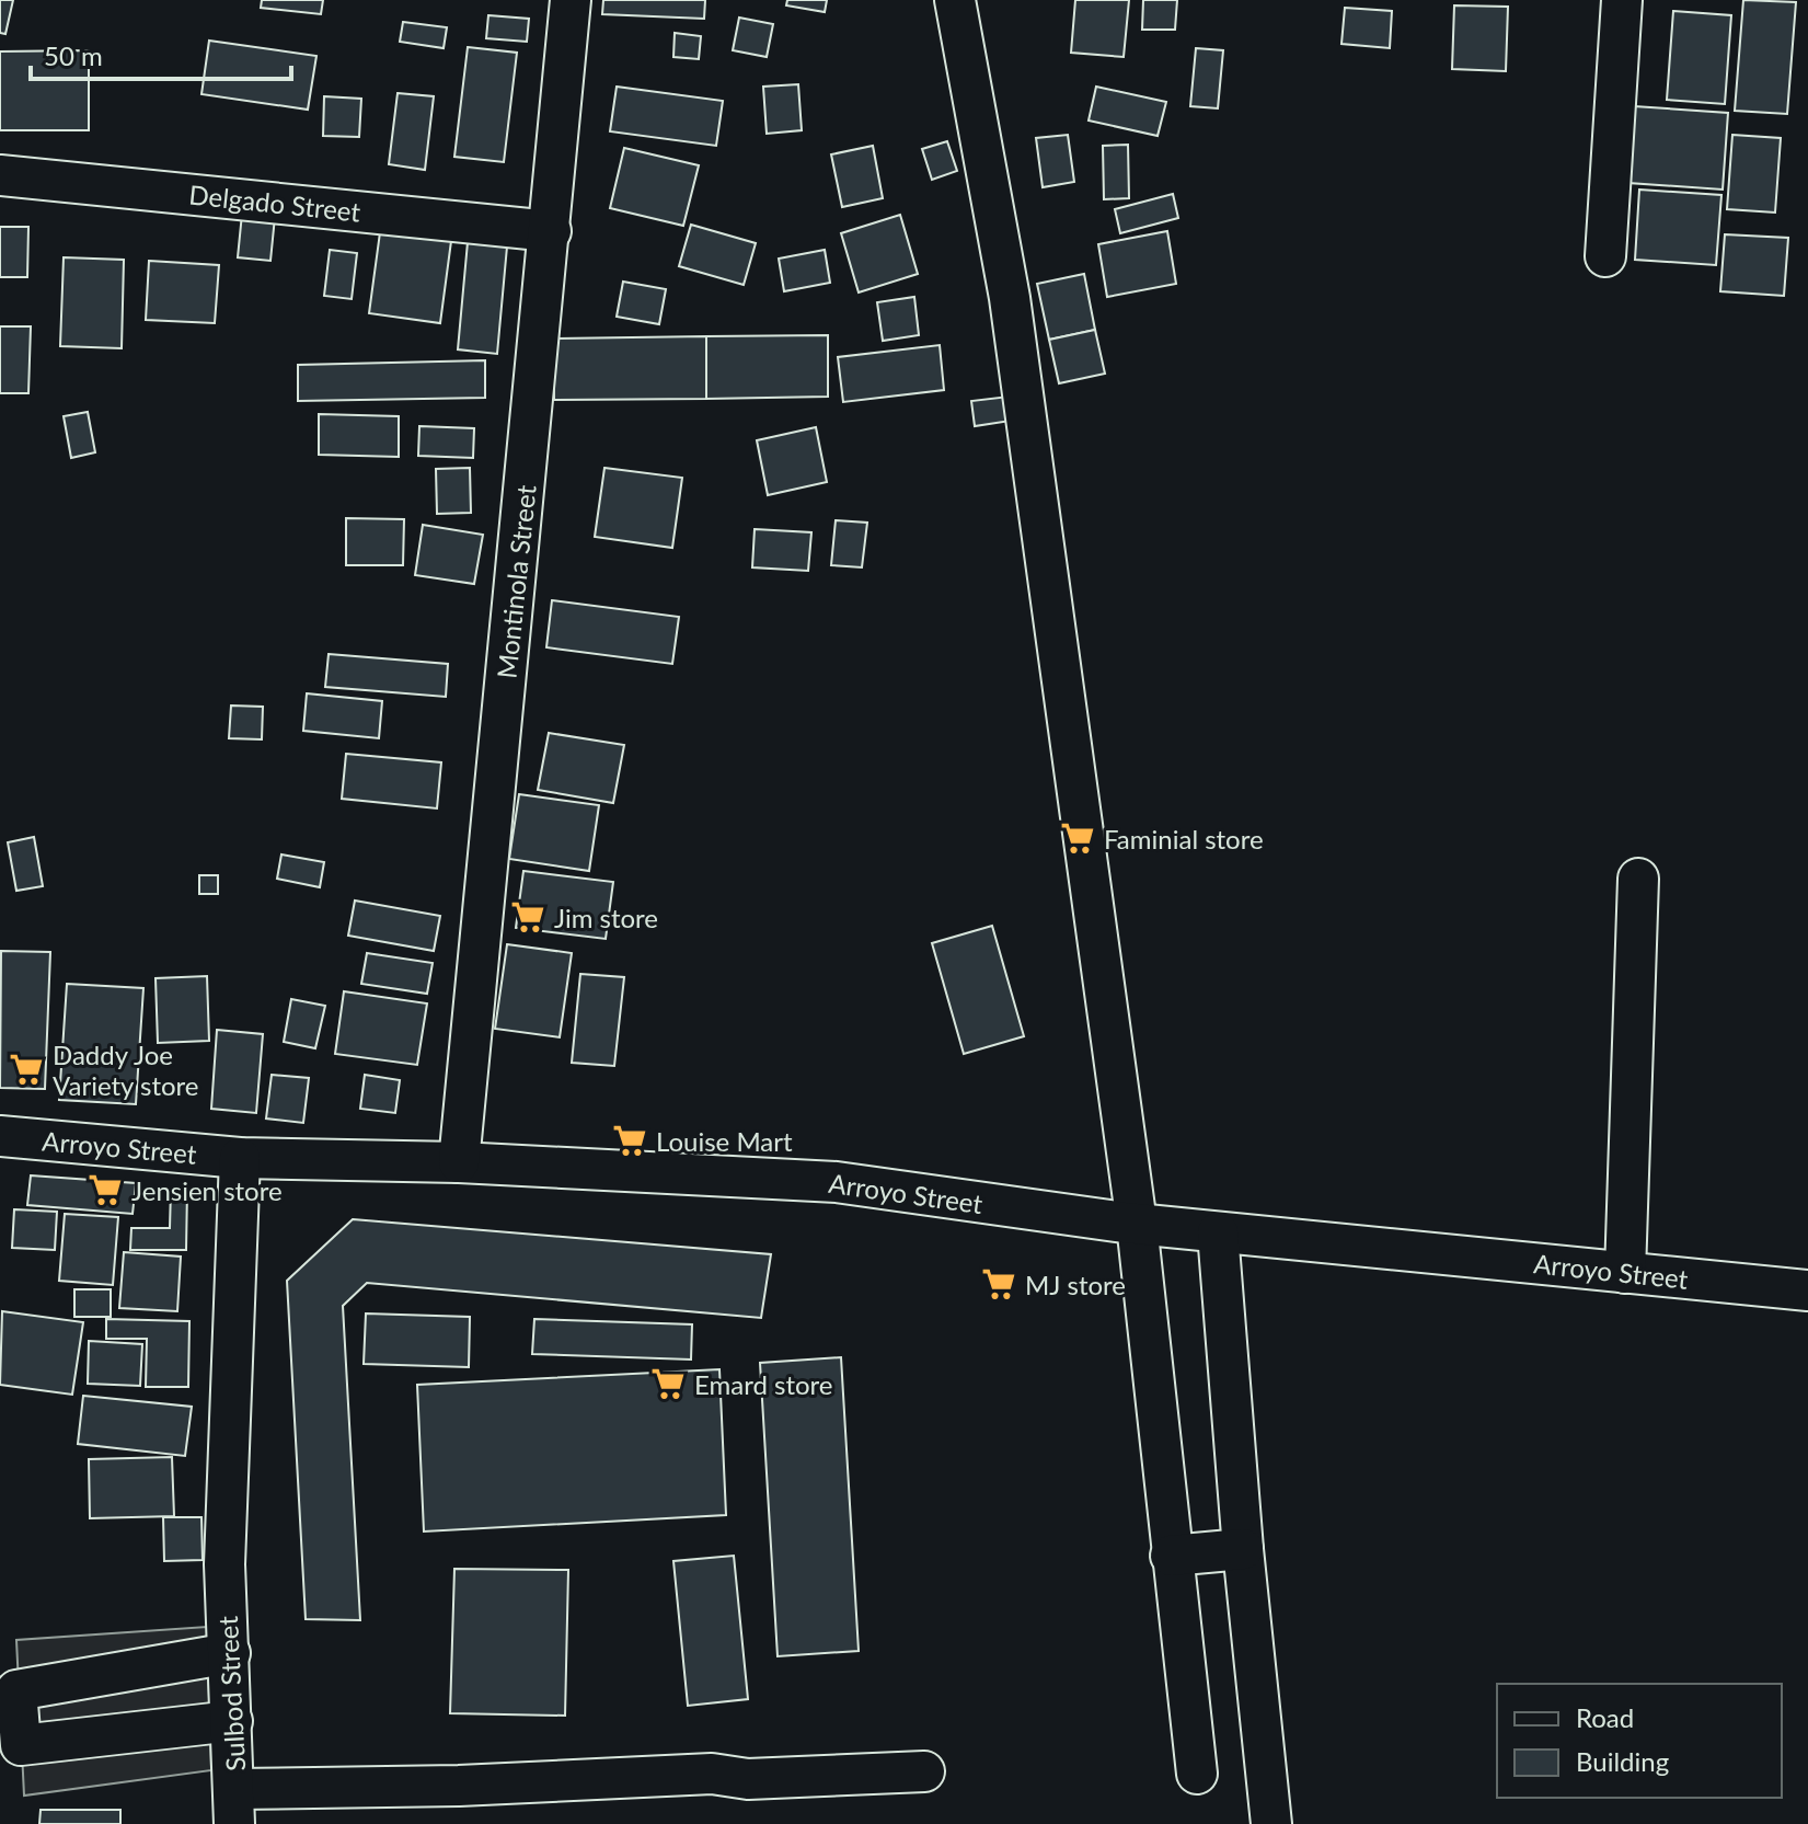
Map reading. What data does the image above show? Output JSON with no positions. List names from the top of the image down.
{
  "streets": {
    "street": [
      "Delgado Street",
      "Montinola Street",
      "Arroyo Street",
      "Sulbod Street"
    ]
  },
  "crossings": [
    ["Delgado Street", "Montinola Street"],
    ["Montinola Street", "Arroyo Street"],
    ["Arroyo Street", "Sulbod Street"]
  ],
  "places": {
    "supermarket": [
      "Faminial store",
      "Jim store",
      "Daddy Joe Variety store",
      "Louise Mart",
      "Jensien store",
      "MJ store",
      "Emard store"
    ]
  },
  "legend": ["Road", "Building"],
  "scale_bar": "50 m"
}
